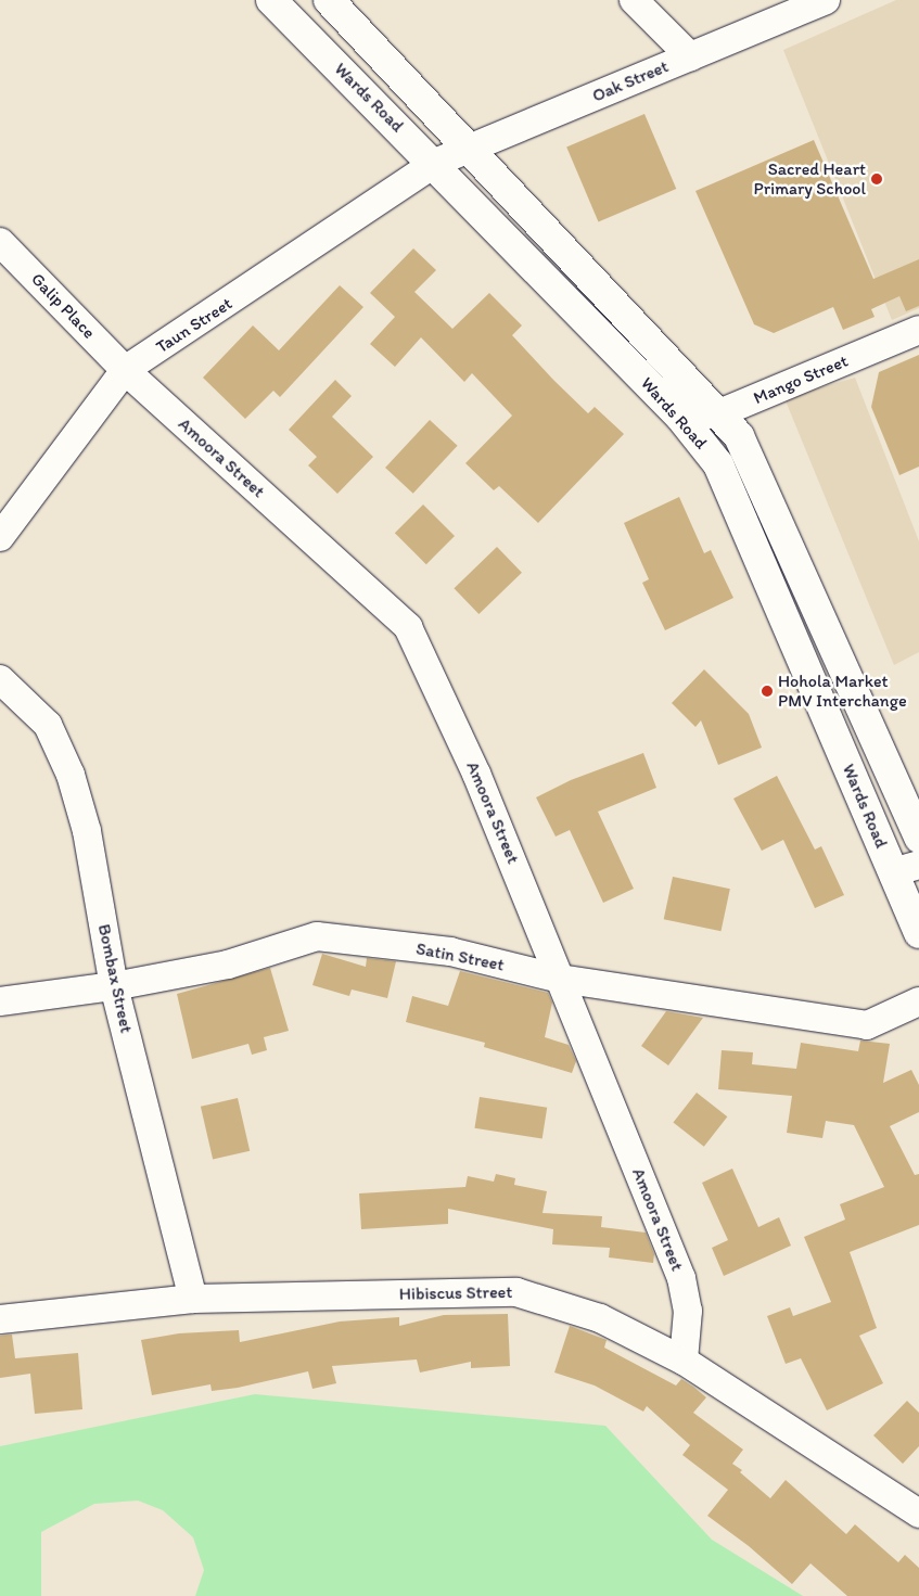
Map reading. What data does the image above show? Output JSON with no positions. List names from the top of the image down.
{
  "streets": {
    "main road": ["Wards Road"],
    "street": [
      "Oak Street",
      "Galip Place",
      "Taun Street",
      "Mango Street",
      "Amoora Street",
      "Satin Street",
      "Bombax Street",
      "Hibiscus Street"
    ]
  },
  "crossings": [
    ["Oak Street", "Wards Road"],
    ["Oak Street", "Taun Street"],
    ["Wards Road", "Taun Street"],
    ["Wards Road", "Mango Street"],
    ["Galip Place", "Taun Street"],
    ["Galip Place", "Amoora Street"],
    ["Taun Street", "Amoora Street"],
    ["Amoora Street", "Satin Street"],
    ["Amoora Street", "Hibiscus Street"],
    ["Satin Street", "Bombax Street"],
    ["Bombax Street", "Hibiscus Street"]
  ],
  "places": ["Sacred Heart Primary School", "Hohola Market PMV Interchange"]
}
